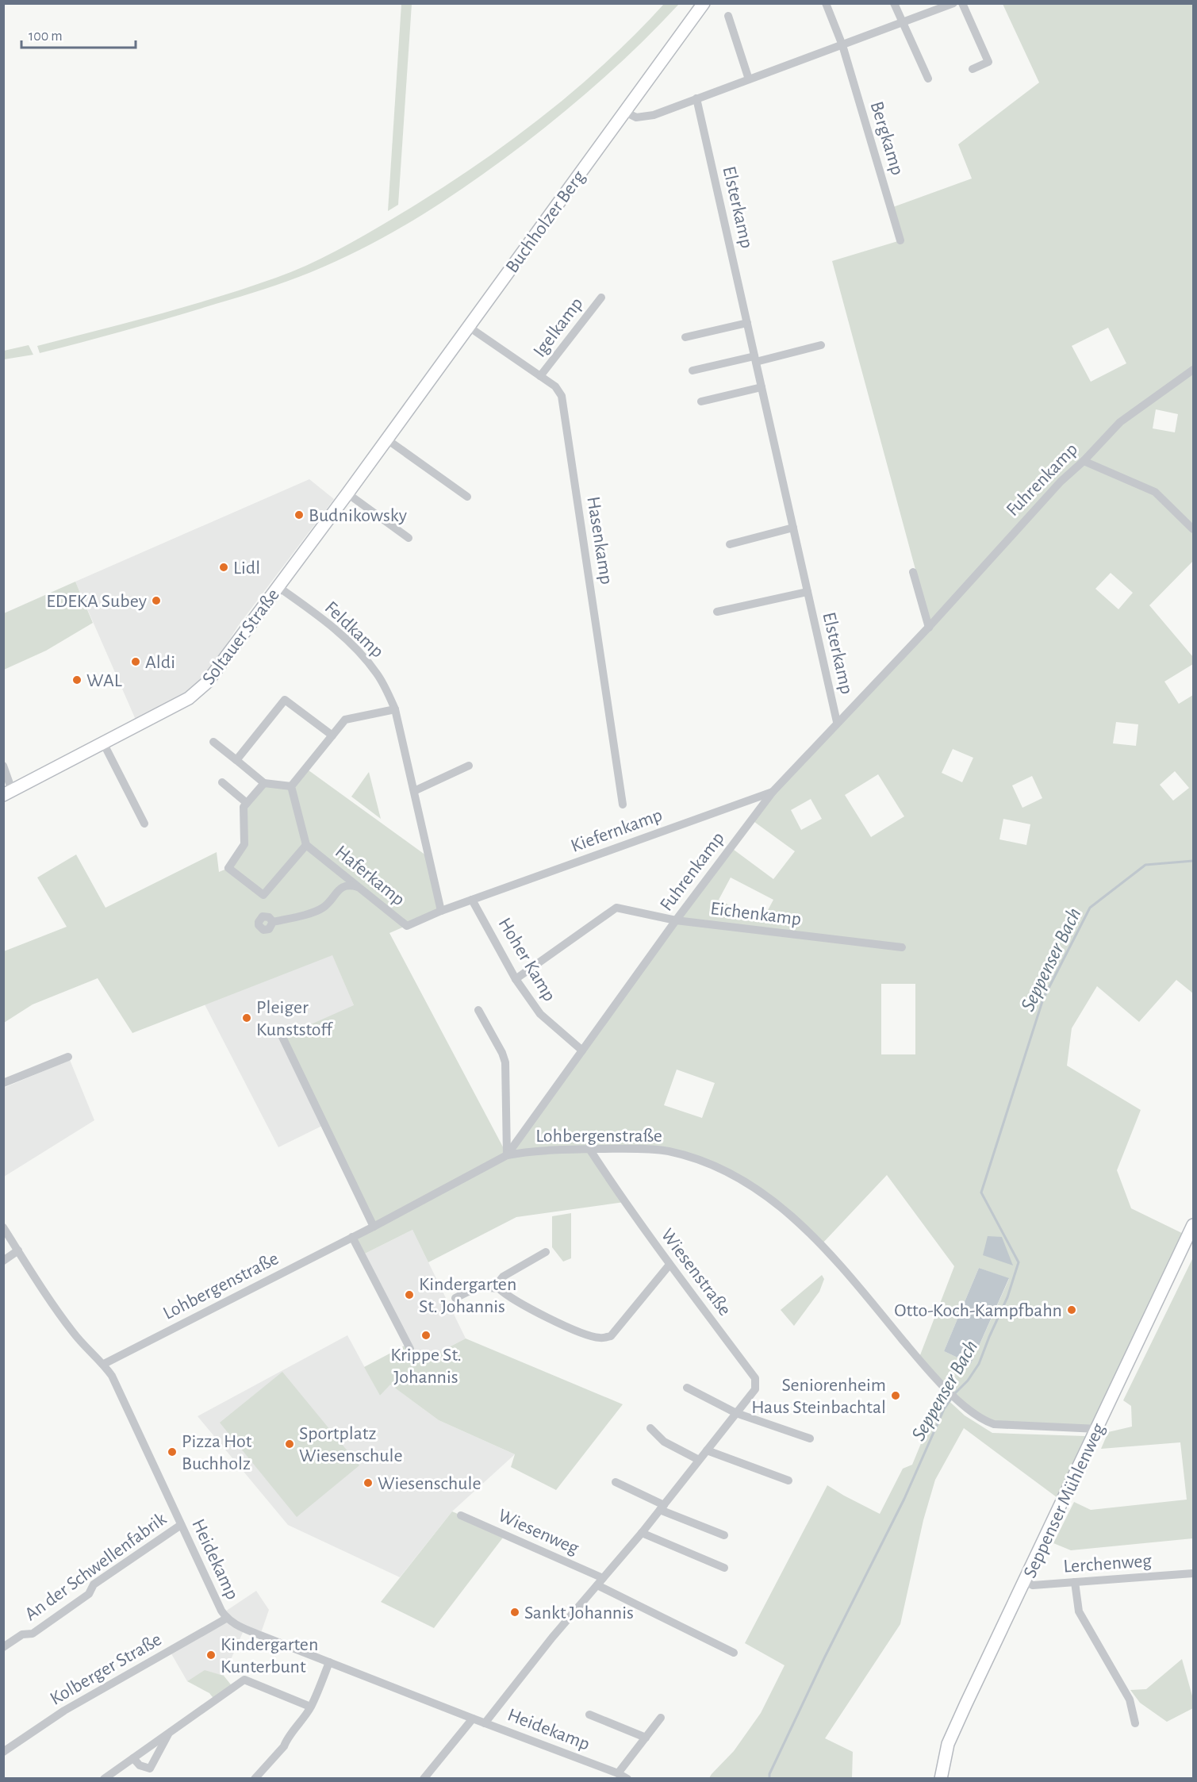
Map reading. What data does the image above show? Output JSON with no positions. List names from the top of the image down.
{
  "streets": {
    "main road": ["Buchholzer Berg", "Soltauer Straße", "Seppenser Mühlenweg"],
    "street": [
      "Bergkamp",
      "Elsterkamp",
      "Igelkamp",
      "Fuhrenkamp",
      "Hasenkamp",
      "Feldkamp",
      "Kiefernkamp",
      "Haferkamp",
      "Eichenkamp",
      "Hoher Kamp",
      "Lohbergenstraße",
      "Wiesenstraße",
      "Wiesenweg",
      "Heidekamp",
      "Lerchenweg",
      "An der Schwellenfabrik",
      "Kolberger Straße"
    ]
  },
  "crossings": [
    ["Elsterkamp", "Fuhrenkamp"],
    ["Buchholzer Berg", "Hasenkamp"],
    ["Buchholzer Berg", "Soltauer Straße"],
    ["Igelkamp", "Hasenkamp"],
    ["Fuhrenkamp", "Kiefernkamp"],
    ["Fuhrenkamp", "Eichenkamp"],
    ["Fuhrenkamp", "Hoher Kamp"],
    ["Fuhrenkamp", "Lohbergenstraße"],
    ["Feldkamp", "Soltauer Straße"],
    ["Feldkamp", "Haferkamp"],
    ["Kiefernkamp", "Hoher Kamp"],
    ["Eichenkamp", "Hoher Kamp"],
    ["Lohbergenstraße", "Wiesenstraße"],
    ["Lohbergenstraße", "Seppenser Mühlenweg"],
    ["Lohbergenstraße", "Heidekamp"],
    ["Wiesenstraße", "Wiesenweg"],
    ["Wiesenstraße", "Heidekamp"],
    ["Seppenser Mühlenweg", "Lerchenweg"],
    ["Heidekamp", "An der Schwellenfabrik"],
    ["Heidekamp", "Kolberger Straße"]
  ],
  "water": ["Seppenser Bach"],
  "places": [
    "Budnikowsky",
    "Lidl",
    "EDEKA Subey",
    "Aldi",
    "WAL",
    "Pleiger Kunststoff",
    "Kindergarten St. Johannis",
    "Otto-Koch-Kampfbahn",
    "Krippe St. Johannis",
    "Seniorenheim Haus Steinbachtal",
    "Sportplatz Wiesenschule",
    "Pizza Hot Buchholz",
    "Wiesenschule",
    "Sankt Johannis",
    "Kindergarten Kunterbunt"
  ],
  "scale_bar": "100 m"
}
